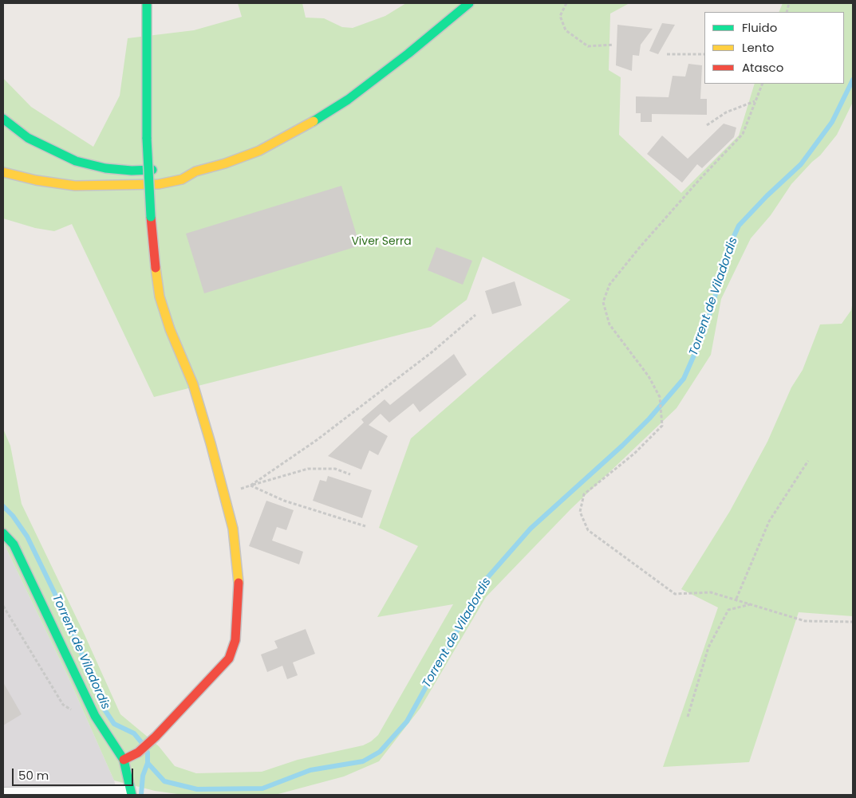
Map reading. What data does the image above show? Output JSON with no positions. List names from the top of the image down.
{
  "water": ["Torrent de Viladordis"],
  "parks": ["Viver Serra"],
  "legend": ["Fluido", "Lento", "Atasco"],
  "scale_bar": "50 m"
}
